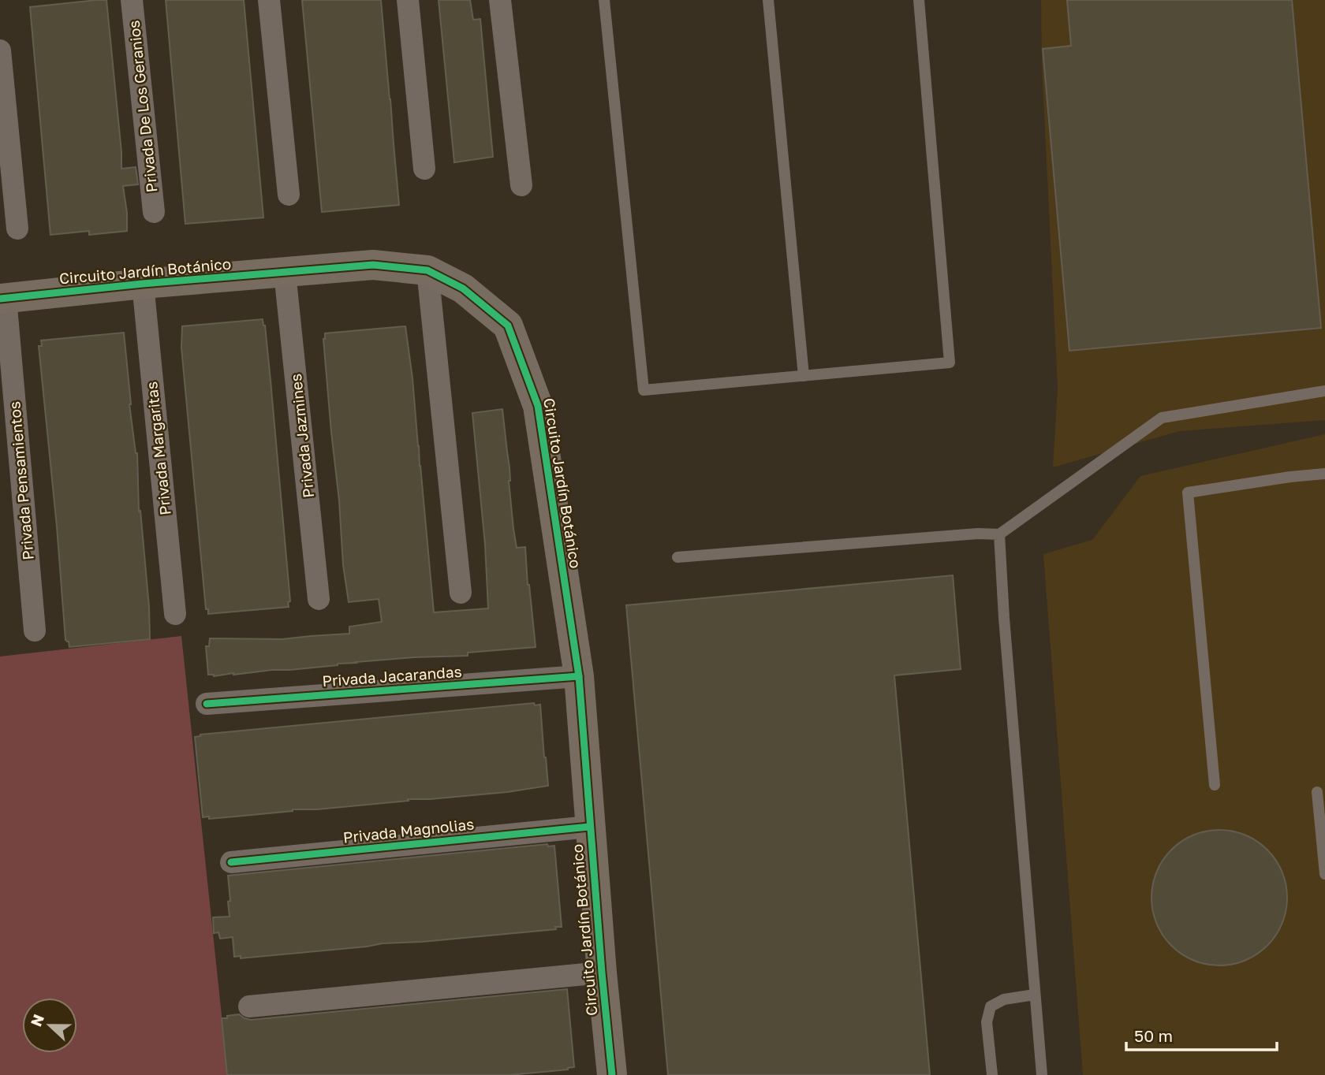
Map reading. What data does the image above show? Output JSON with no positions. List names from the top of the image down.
{
  "streets": {
    "street": [
      "Privada De Los Geranios",
      "Circuito Jardín Botánico",
      "Privada Jazmines",
      "Privada Margaritas",
      "Privada Pensamientos",
      "Privada Jacarandas",
      "Privada Magnolias"
    ]
  },
  "crossings": [
    ["Circuito Jardín Botánico", "Privada Jazmines"],
    ["Circuito Jardín Botánico", "Privada Margaritas"],
    ["Circuito Jardín Botánico", "Privada Pensamientos"],
    ["Circuito Jardín Botánico", "Privada Jacarandas"],
    ["Circuito Jardín Botánico", "Privada Magnolias"]
  ],
  "scale_bar": "50 m",
  "north": "left"
}
